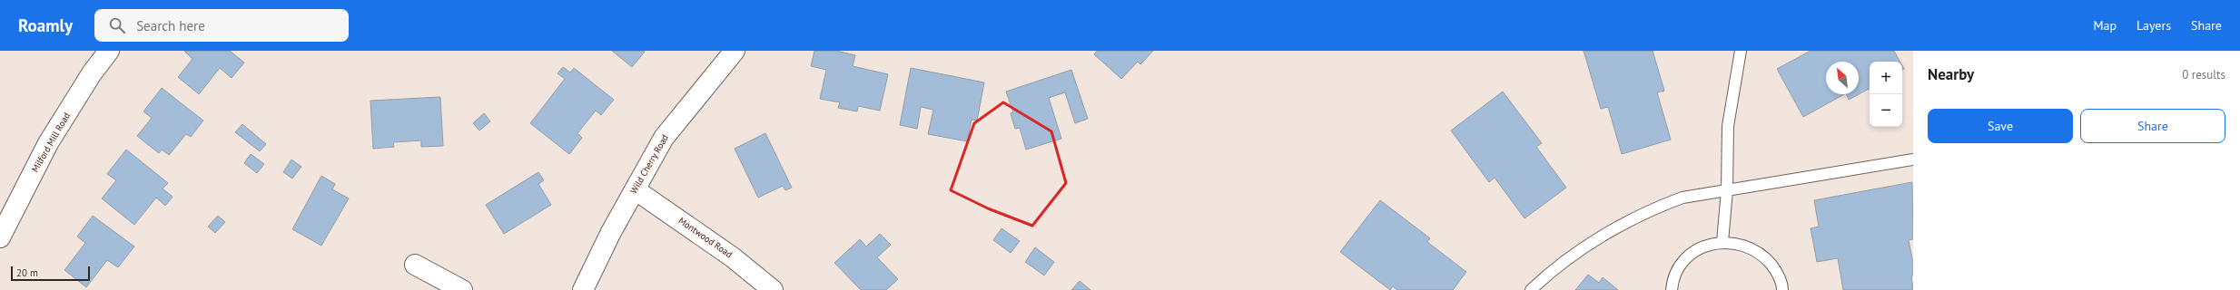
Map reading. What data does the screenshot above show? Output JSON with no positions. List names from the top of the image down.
{
  "streets": {
    "street": ["Milford Mill Road", "Wild Cherry Road", "Montwood Road"]
  },
  "crossings": [
    ["Wild Cherry Road", "Montwood Road"]
  ],
  "scale_bar": "20 m",
  "north": "top left",
  "page": {
    "header": "Roamly",
    "search": "Search here",
    "nav": ["Map", "Layers", "Share"],
    "heading": ["Nearby", "0 results"],
    "map_buttons": ["+", "−"],
    "buttons": ["Save", "Share"],
    "scale": "20 m"
  }
}
